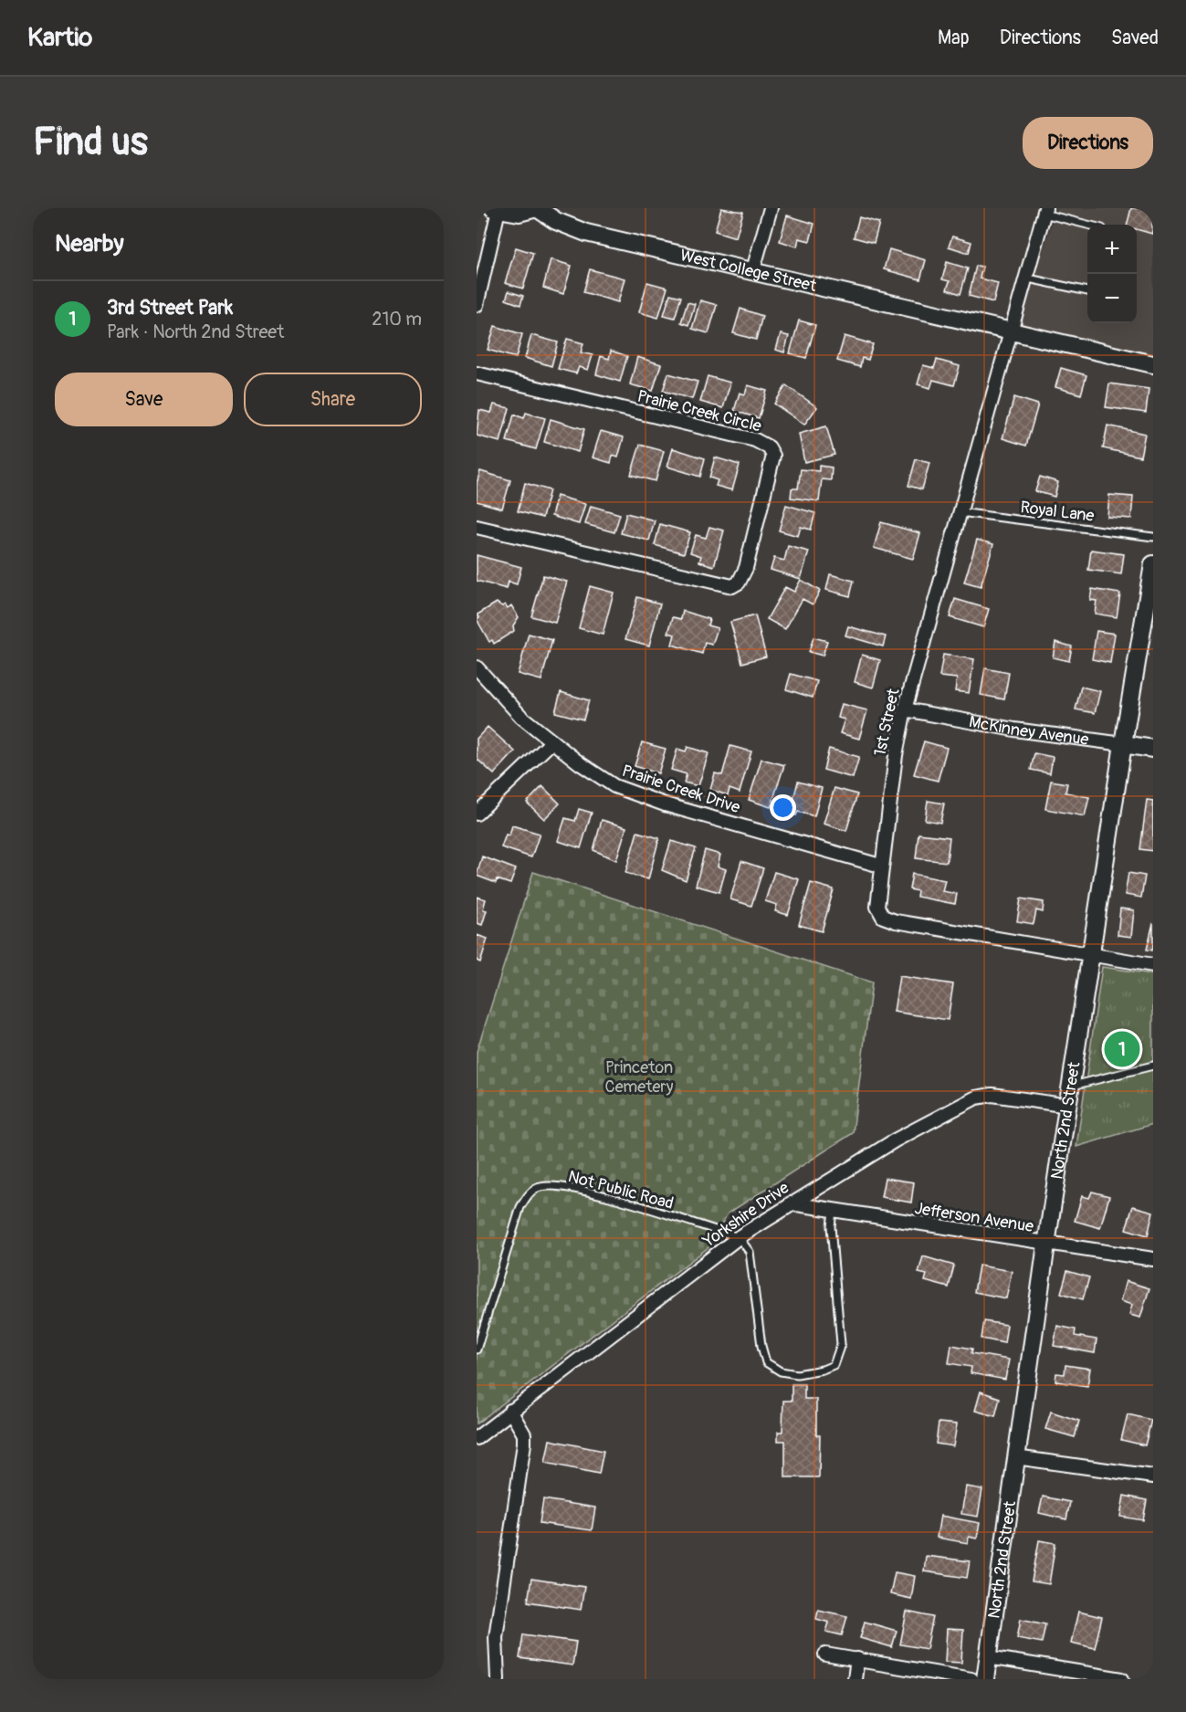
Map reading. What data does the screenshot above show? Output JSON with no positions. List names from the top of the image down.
{
  "streets": {
    "street": [
      "West College Street",
      "Prairie Creek Circle",
      "1st Street",
      "McKinney Avenue",
      "Prairie Creek Drive",
      "North 2nd Street",
      "Yorkshire Drive",
      "Jefferson Avenue"
    ],
    "lane": ["Royal Lane", "Not Public Road"]
  },
  "crossings": [
    ["West College Street", "1st Street"],
    ["Royal Lane", "1st Street"],
    ["1st Street", "McKinney Avenue"],
    ["1st Street", "Prairie Creek Drive"],
    ["1st Street", "North 2nd Street"],
    ["McKinney Avenue", "North 2nd Street"],
    ["North 2nd Street", "Yorkshire Drive"],
    ["North 2nd Street", "Jefferson Avenue"],
    ["Not Public Road", "Yorkshire Drive"],
    ["Yorkshire Drive", "Jefferson Avenue"]
  ],
  "parks": ["Princeton Cemetery"],
  "page": {
    "header": "Kartio",
    "nav": ["Map", "Directions", "Saved"],
    "buttons": [
      "Directions",
      ["Save", "Share"]
    ],
    "title": "Find us",
    "heading": "Nearby",
    "map_buttons": ["+", "−"],
    "list": [
      {
        "mark": "1",
        "name": "3rd Street Park",
        "note": "Park · North 2nd Street",
        "value": "210 m"
      }
    ],
    "pins": "1"
  }
}
